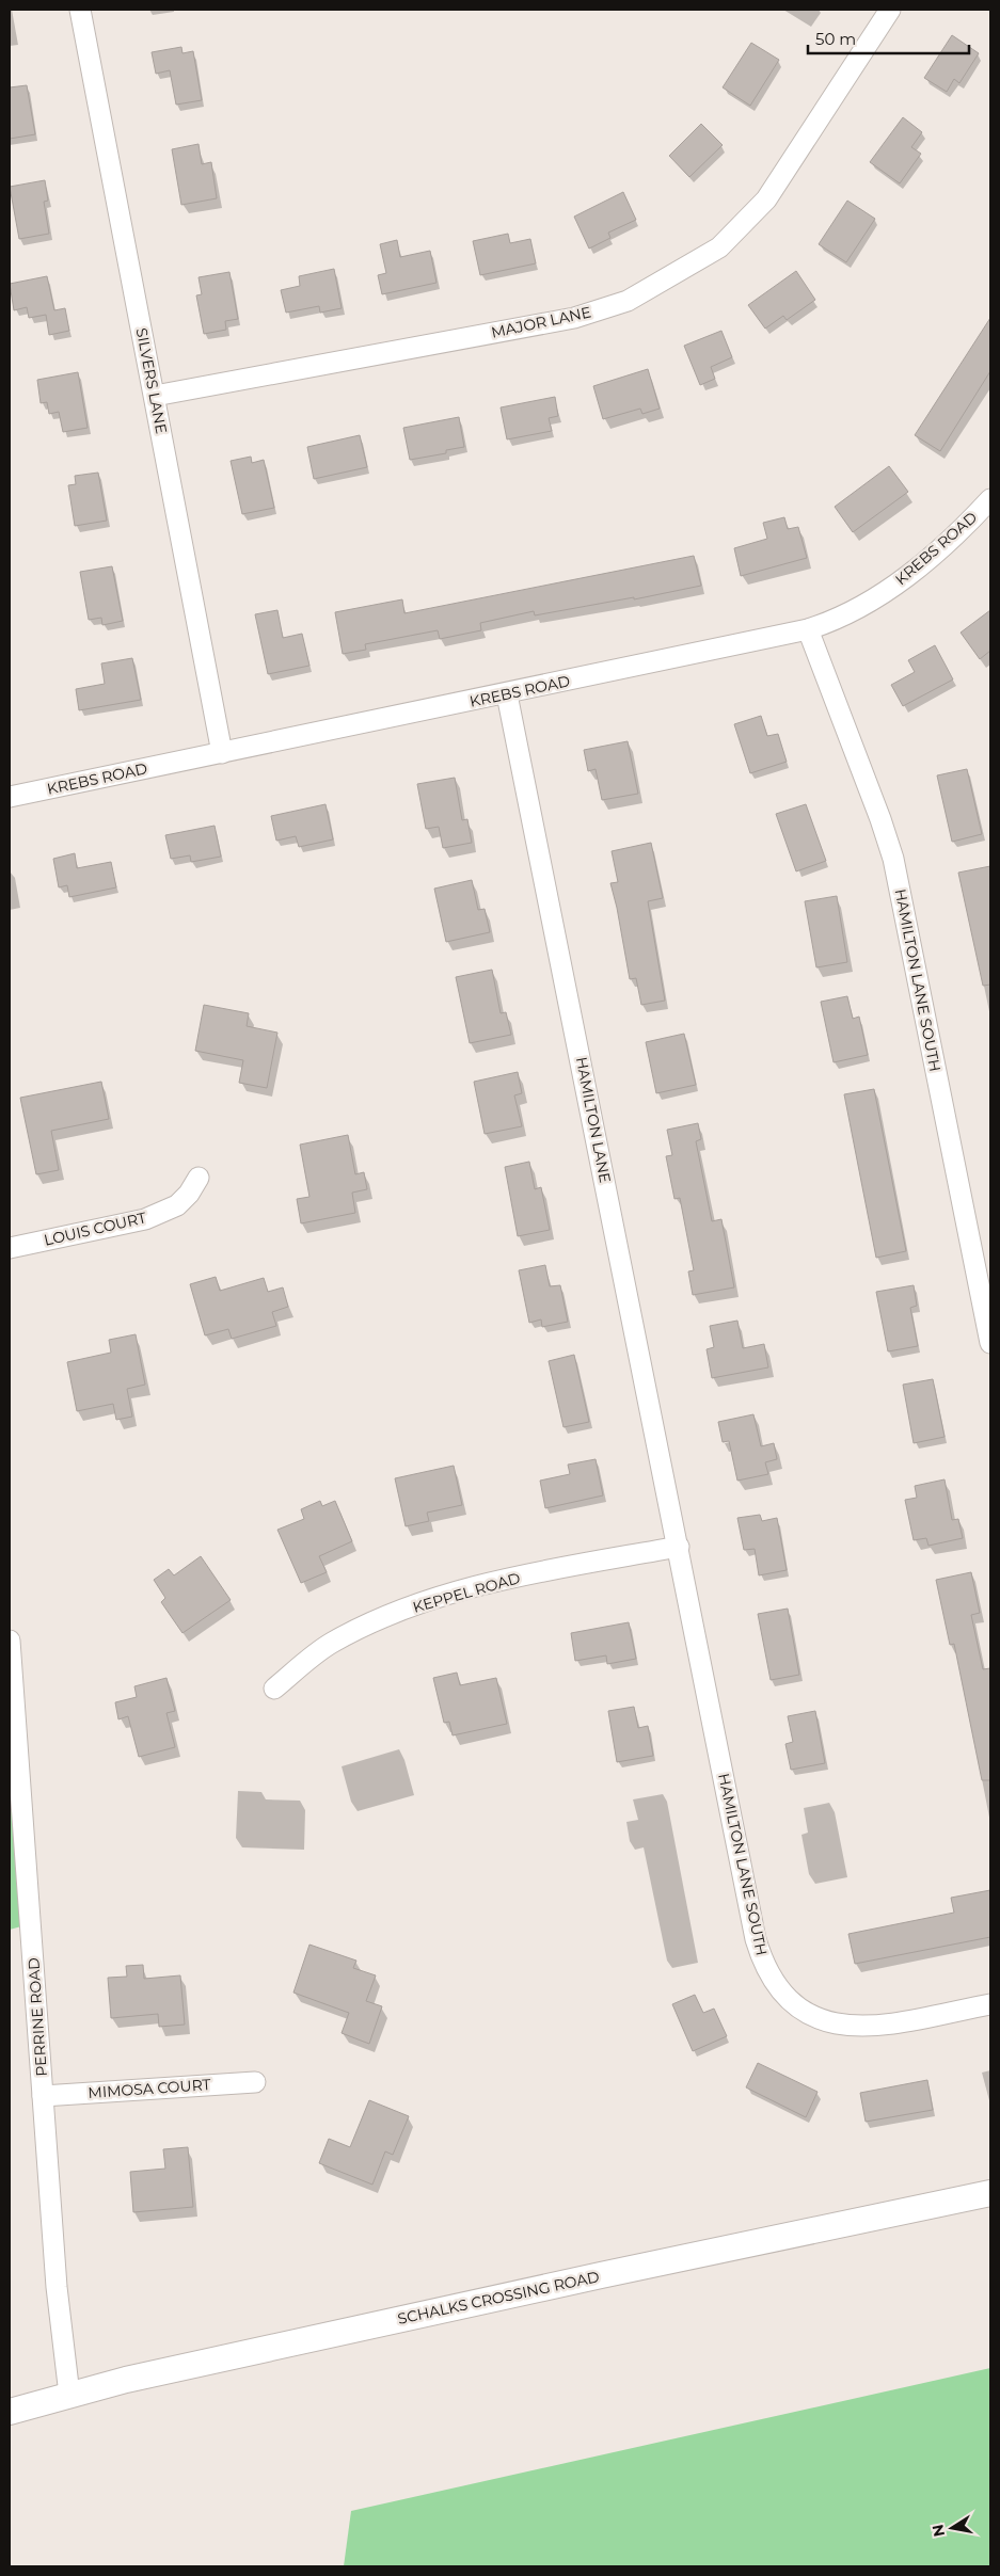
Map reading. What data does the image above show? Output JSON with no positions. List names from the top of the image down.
{
  "streets": {
    "street": [
      "MAJOR LANE",
      "SILVERS LANE",
      "KREBS ROAD",
      "HAMILTON LANE SOUTH",
      "HAMILTON LANE",
      "LOUIS COURT",
      "KEPPEL ROAD",
      "PERRINE ROAD",
      "MIMOSA COURT",
      "SCHALKS CROSSING ROAD"
    ]
  },
  "crossings": [
    ["MAJOR LANE", "SILVERS LANE"],
    ["SILVERS LANE", "KREBS ROAD"],
    ["KREBS ROAD", "HAMILTON LANE SOUTH"],
    ["KREBS ROAD", "HAMILTON LANE"],
    ["HAMILTON LANE SOUTH", "HAMILTON LANE"],
    ["HAMILTON LANE SOUTH", "KEPPEL ROAD"],
    ["HAMILTON LANE", "KEPPEL ROAD"],
    ["PERRINE ROAD", "MIMOSA COURT"],
    ["PERRINE ROAD", "SCHALKS CROSSING ROAD"]
  ],
  "scale_bar": "50 m",
  "north": "left"
}
